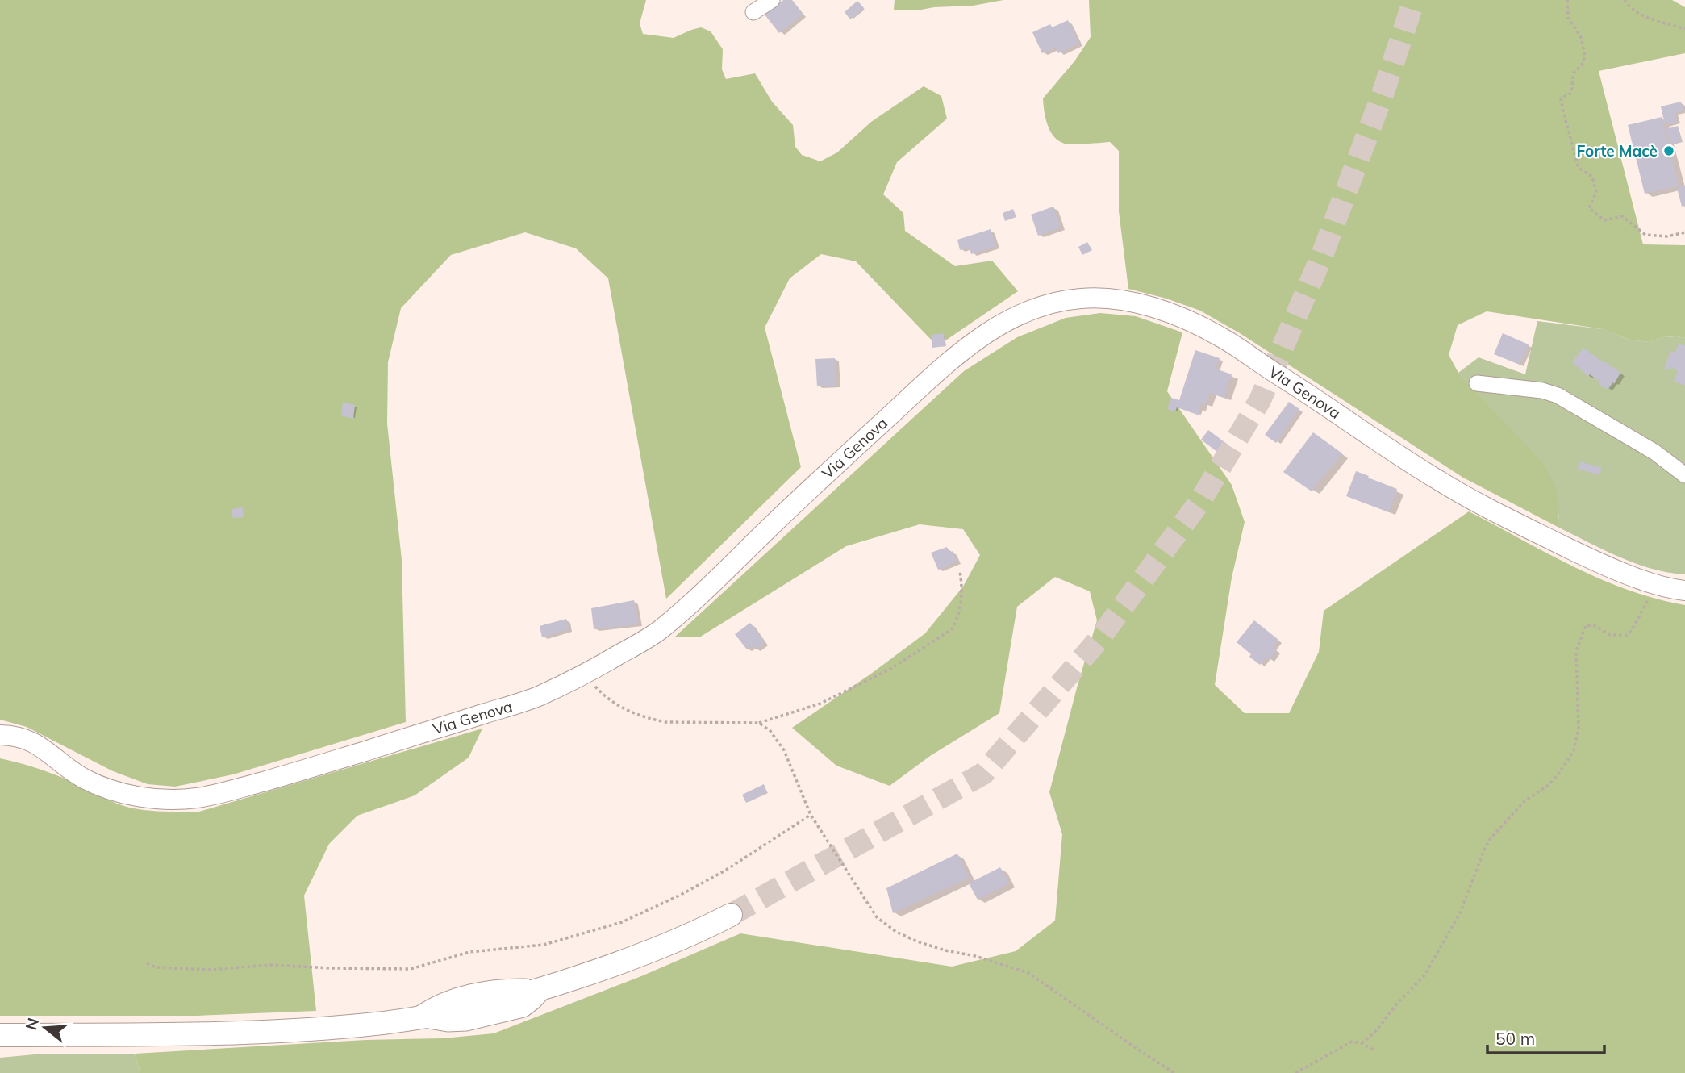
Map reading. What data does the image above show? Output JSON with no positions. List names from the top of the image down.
{
  "streets": {
    "main road": ["Via Genova"]
  },
  "places": ["Forte Macè"],
  "scale_bar": "50 m",
  "north": "left"
}
